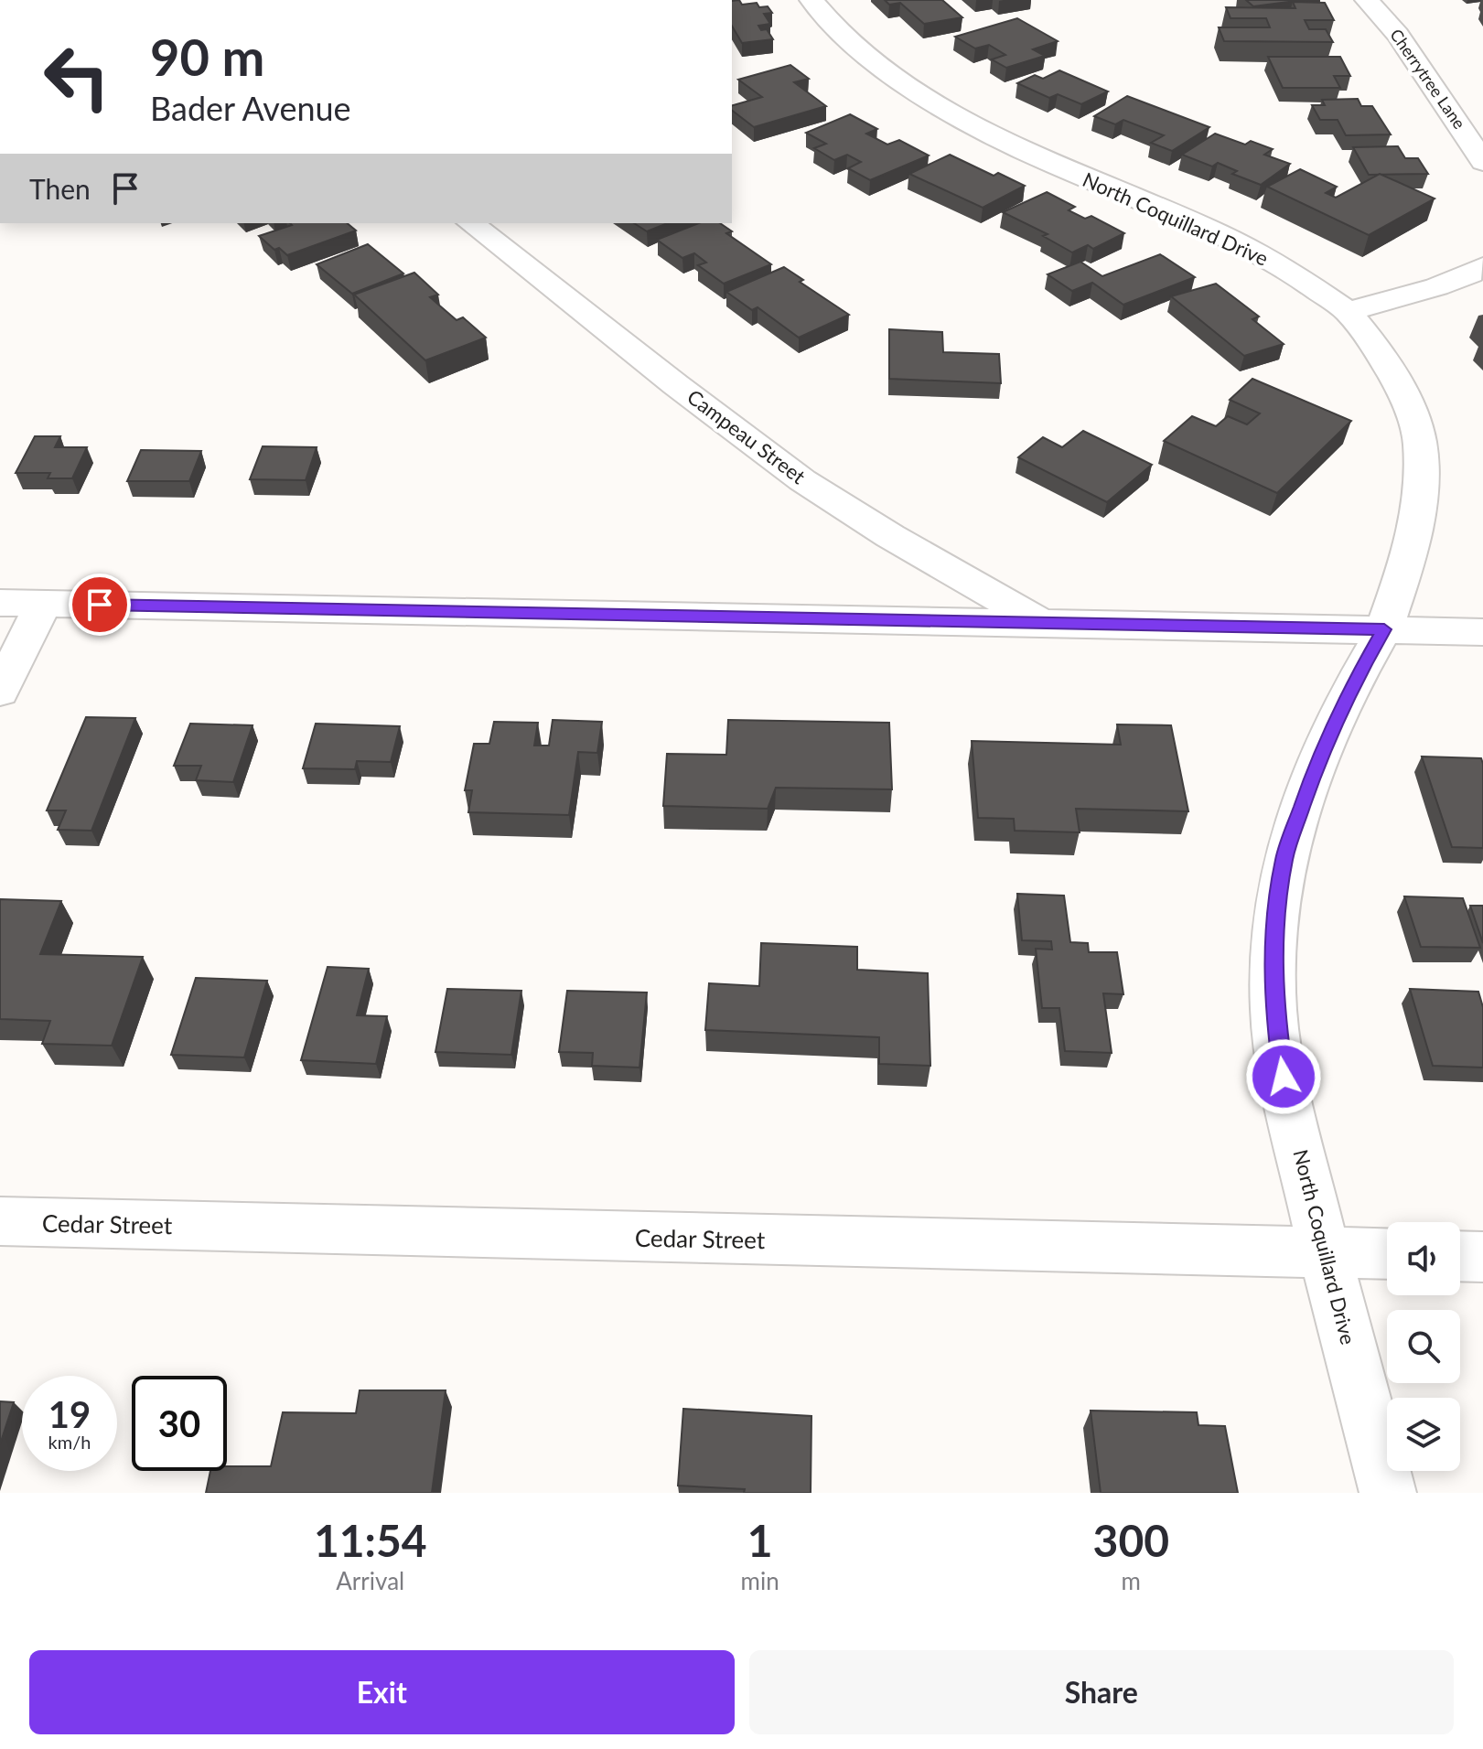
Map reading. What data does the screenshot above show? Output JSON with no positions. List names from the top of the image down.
{
  "streets": {
    "street": [
      "Cherrytree Lane",
      "North Coquillard Drive",
      "Campeau Street",
      "Cedar Street"
    ]
  },
  "crossings": [
    ["North Coquillard Drive", "Cedar Street"]
  ],
  "page": {
    "turn": ["90 m", "Bader Avenue"],
    "then": "Then",
    "speed": "19 km/h",
    "limit": "30",
    "eta": [
      "11:54",
      "Arrival",
      "1",
      "min",
      "300",
      "m"
    ],
    "buttons": ["Exit", "Share"]
  }
}
